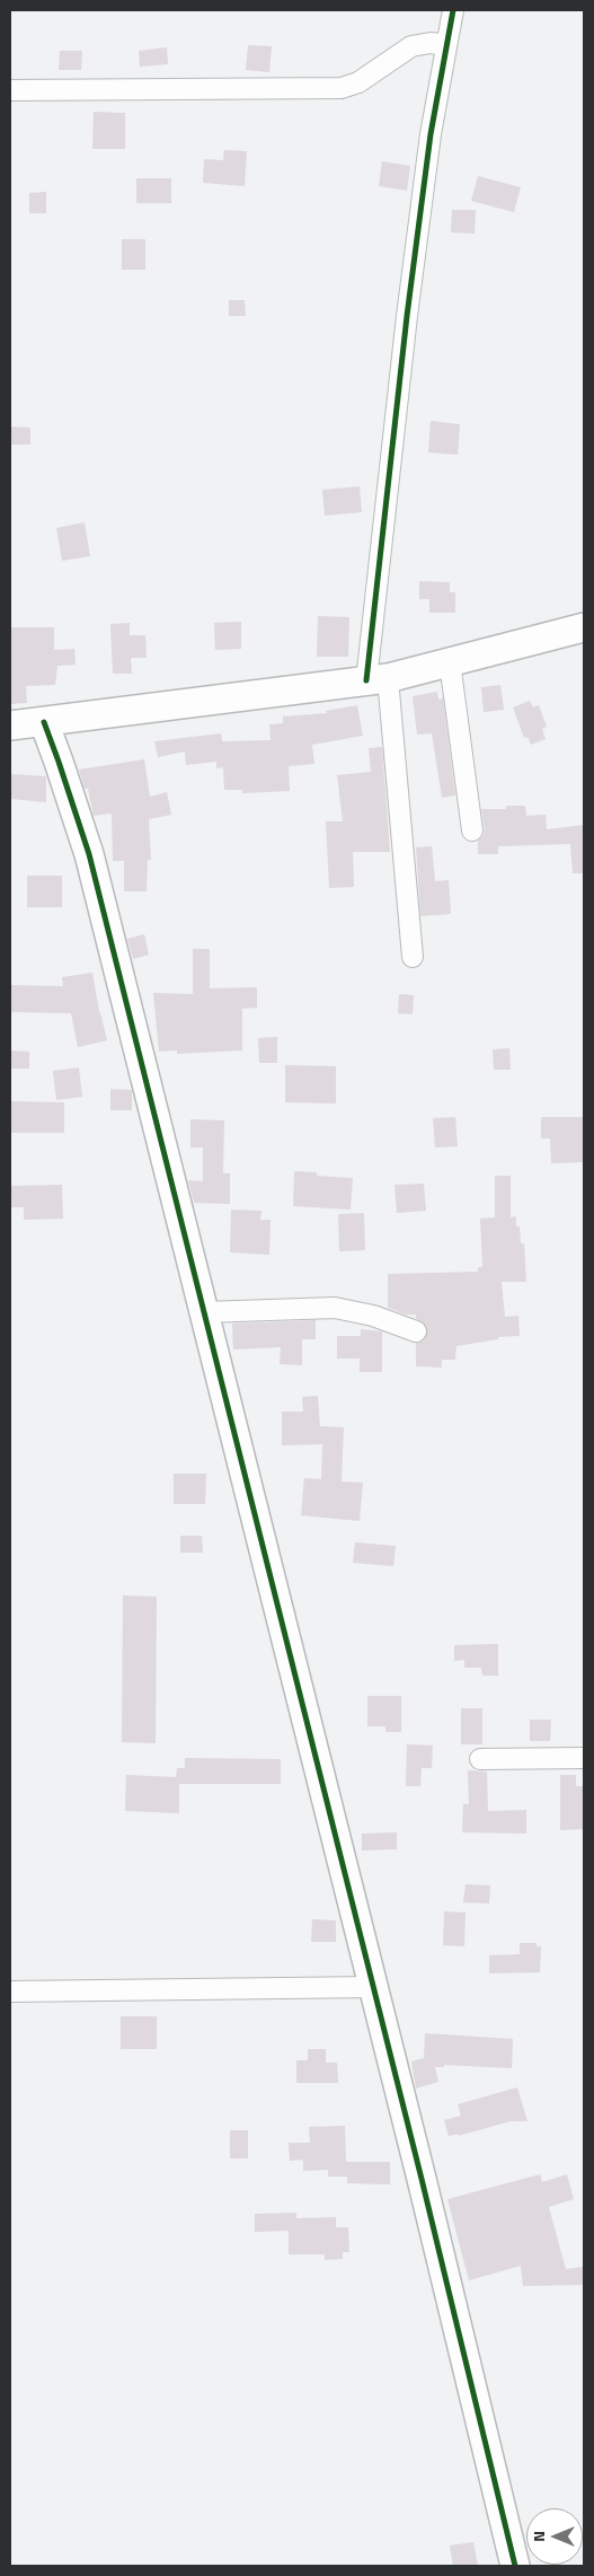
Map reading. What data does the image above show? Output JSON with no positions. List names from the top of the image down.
{
  "north": "left"
}
